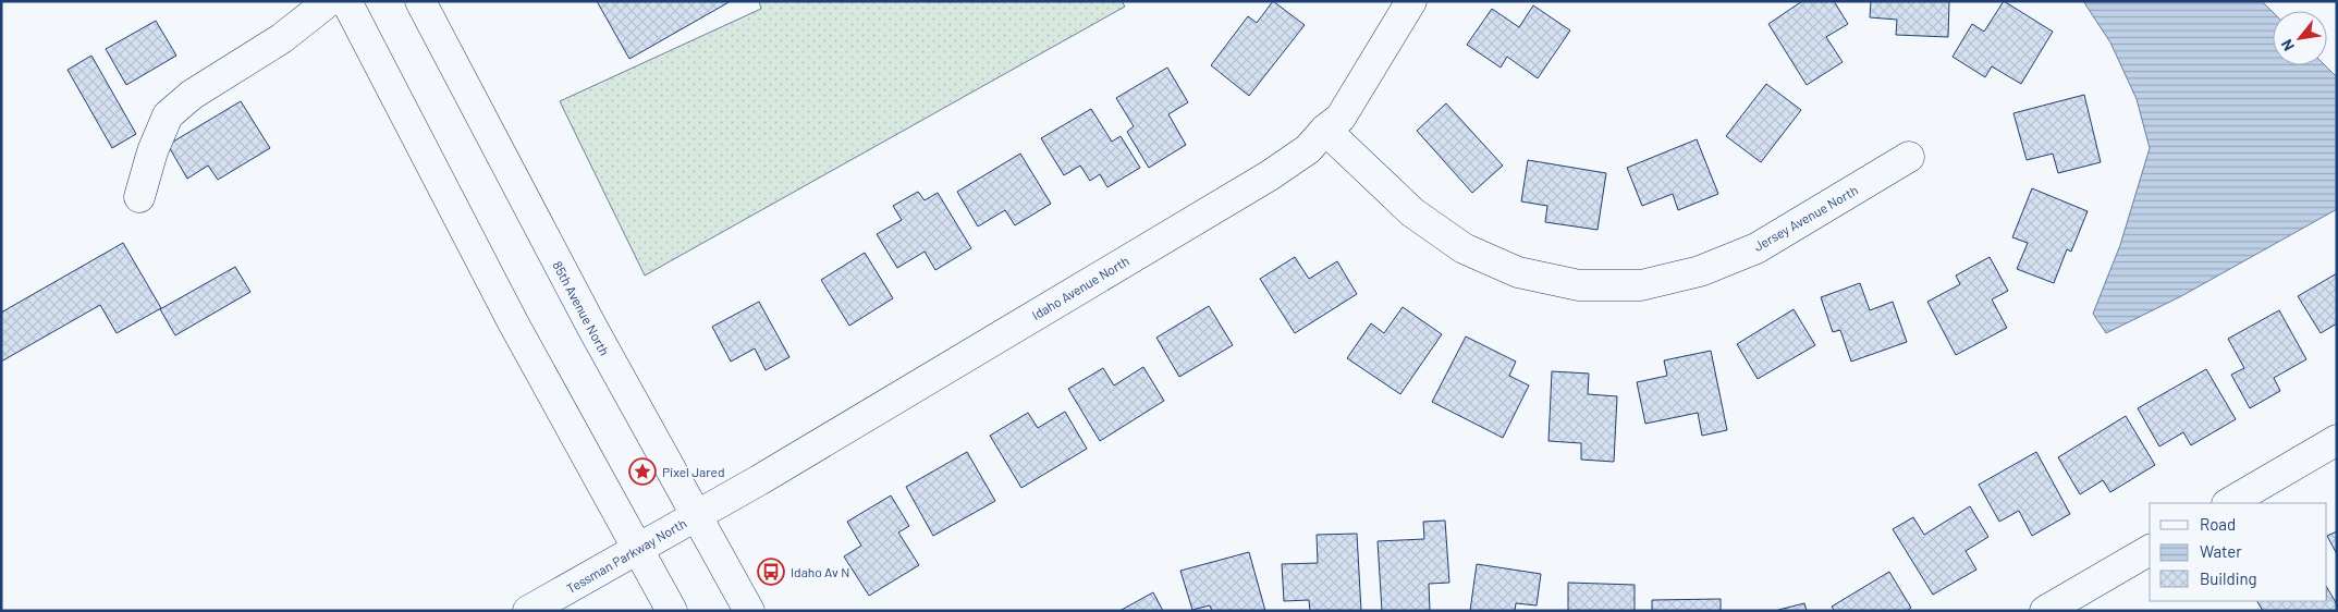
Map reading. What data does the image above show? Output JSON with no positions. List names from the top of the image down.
{
  "streets": {
    "street": [
      "Jersey Avenue North",
      "Idaho Avenue North",
      "85th Avenue North",
      "Tessman Parkway North"
    ]
  },
  "crossings": [
    ["Jersey Avenue North", "Idaho Avenue North"],
    ["Idaho Avenue North", "85th Avenue North"],
    ["Idaho Avenue North", "Tessman Parkway North"],
    ["85th Avenue North", "Tessman Parkway North"]
  ],
  "places": {
    "place": ["Pixel Jared"],
    "bus stop": ["Idaho Av N"]
  },
  "legend": ["Road", "Water", "Building"],
  "north": "bottom left"
}
